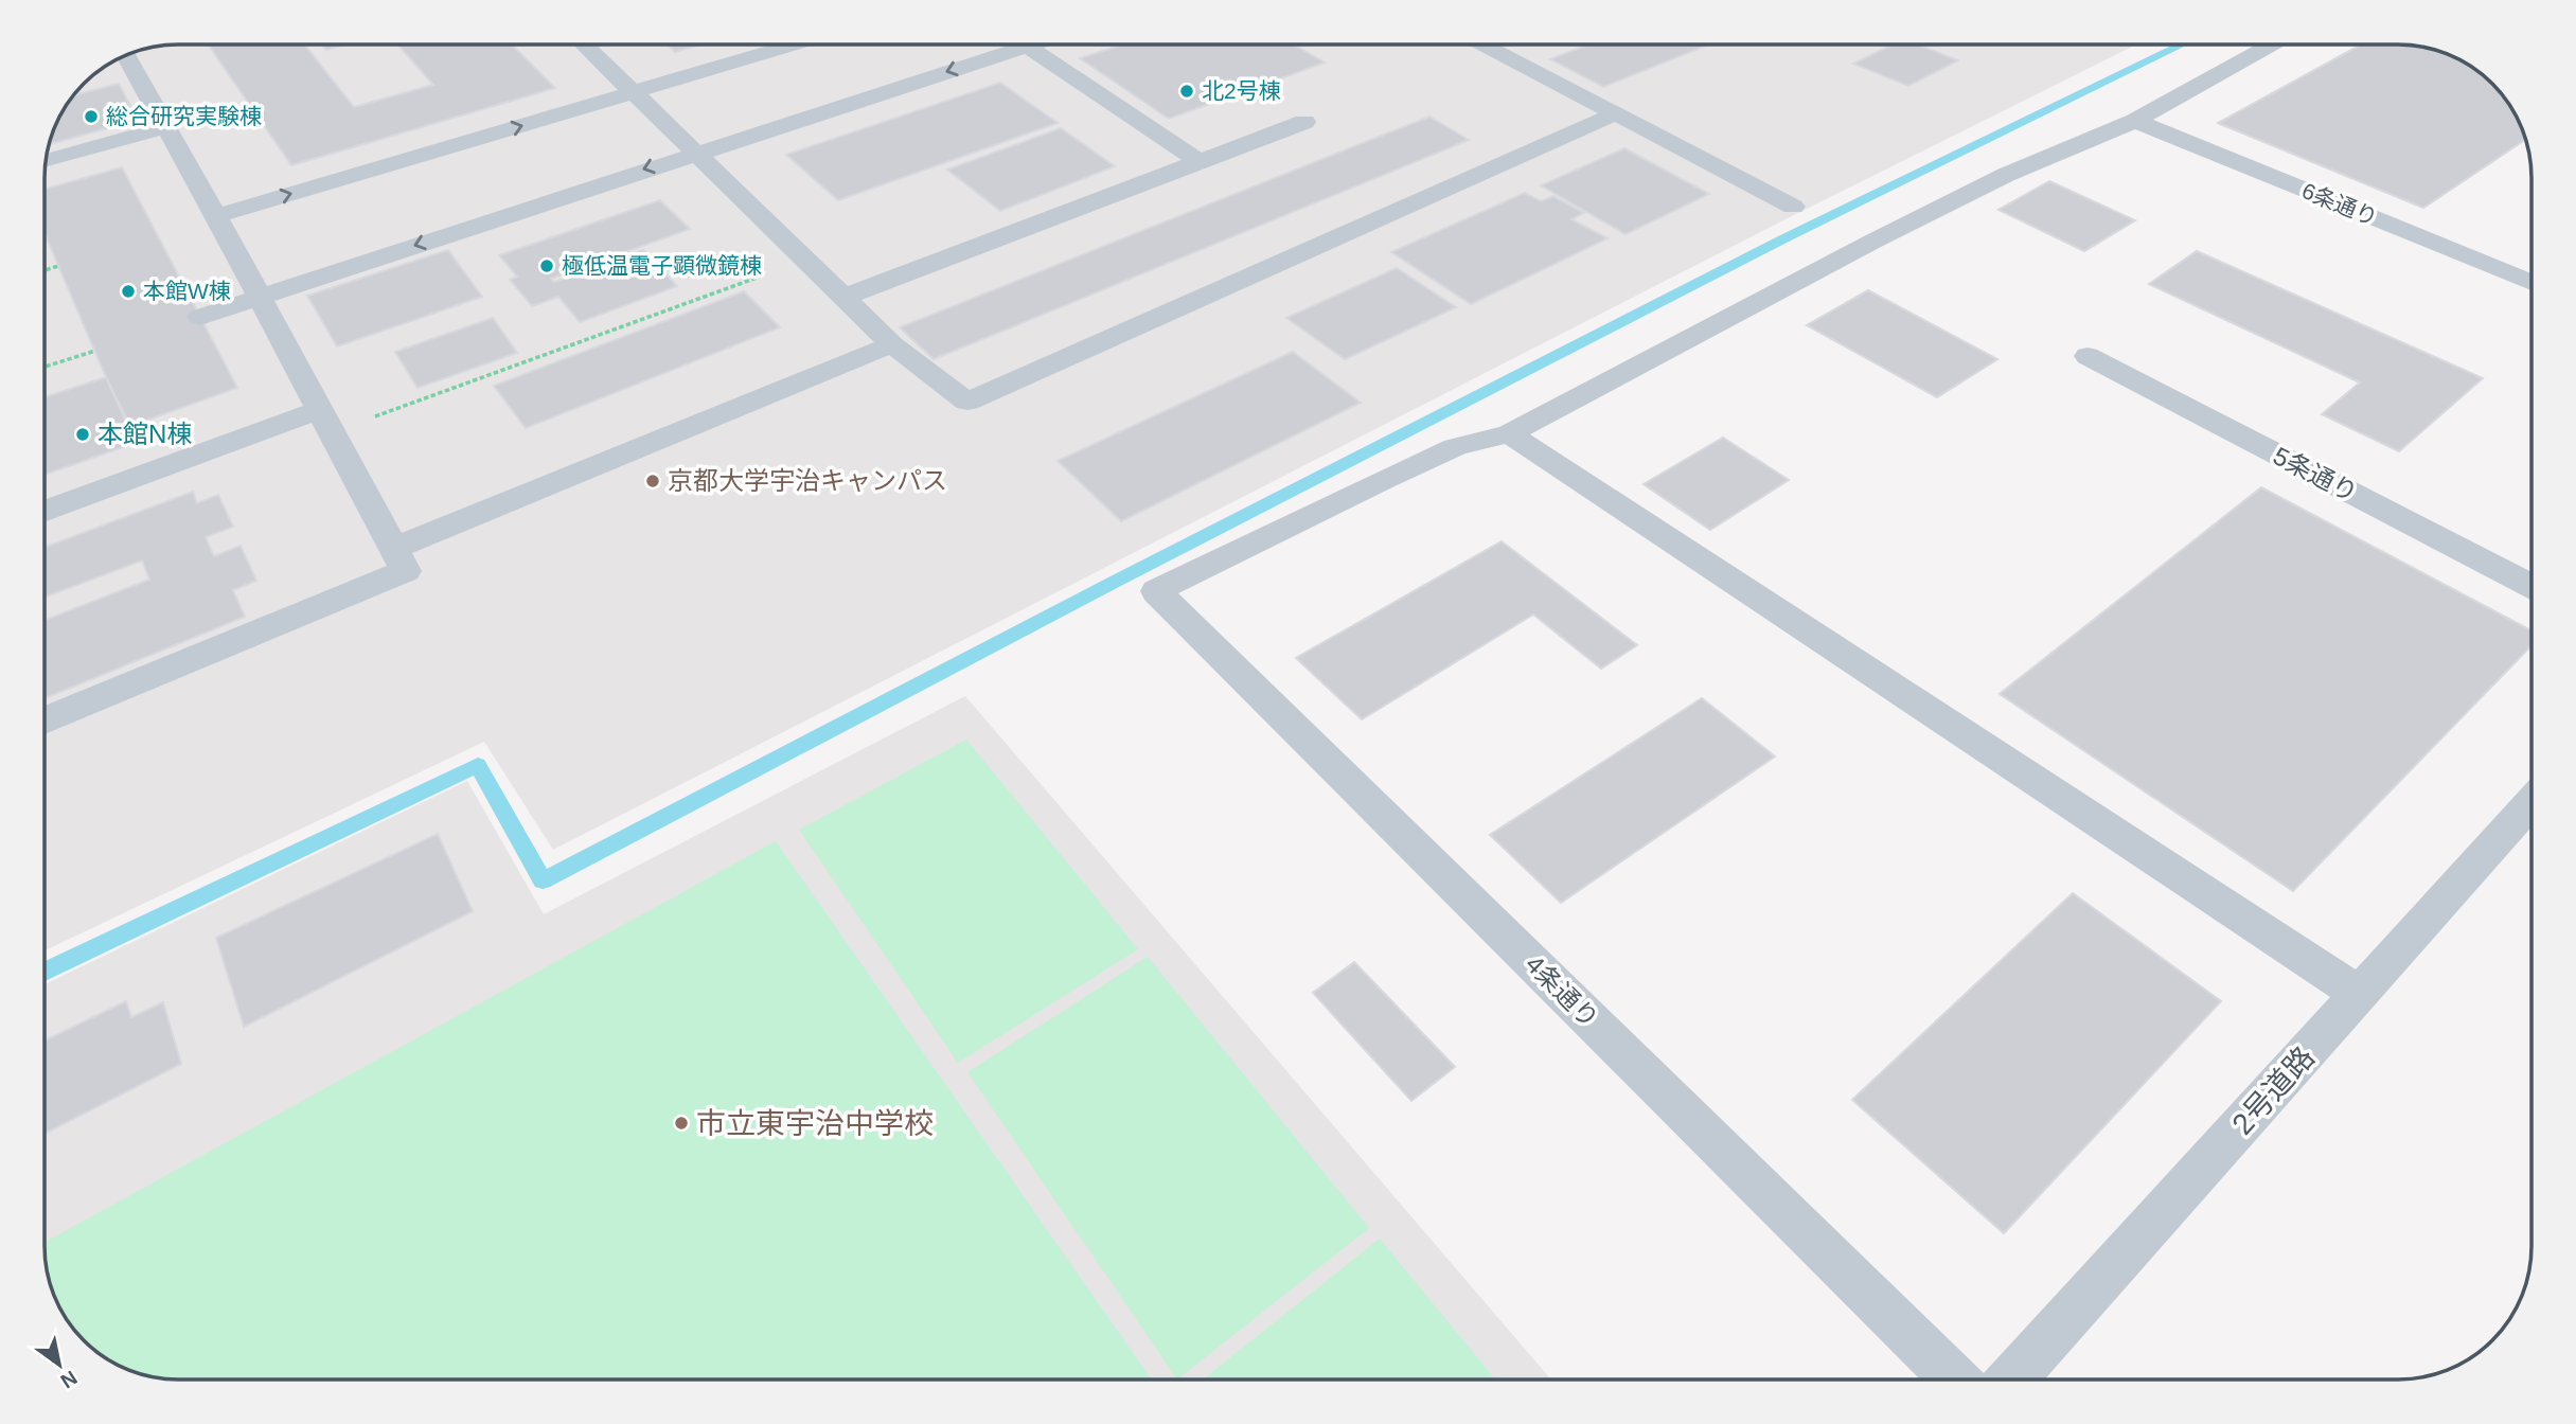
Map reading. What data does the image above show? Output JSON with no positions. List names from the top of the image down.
{
  "streets": {
    "lane": [
      "6条通り",
      "5条通り",
      "4条通り",
      "2号道路"
    ]
  },
  "places": [
    "北2号棟",
    "総合研究実験棟",
    "極低温電子顕微鏡棟",
    "本館W棟",
    "本館N棟",
    "京都大学宇治キャンパス",
    "市立東宇治中学校"
  ],
  "north": "bottom right"
}
